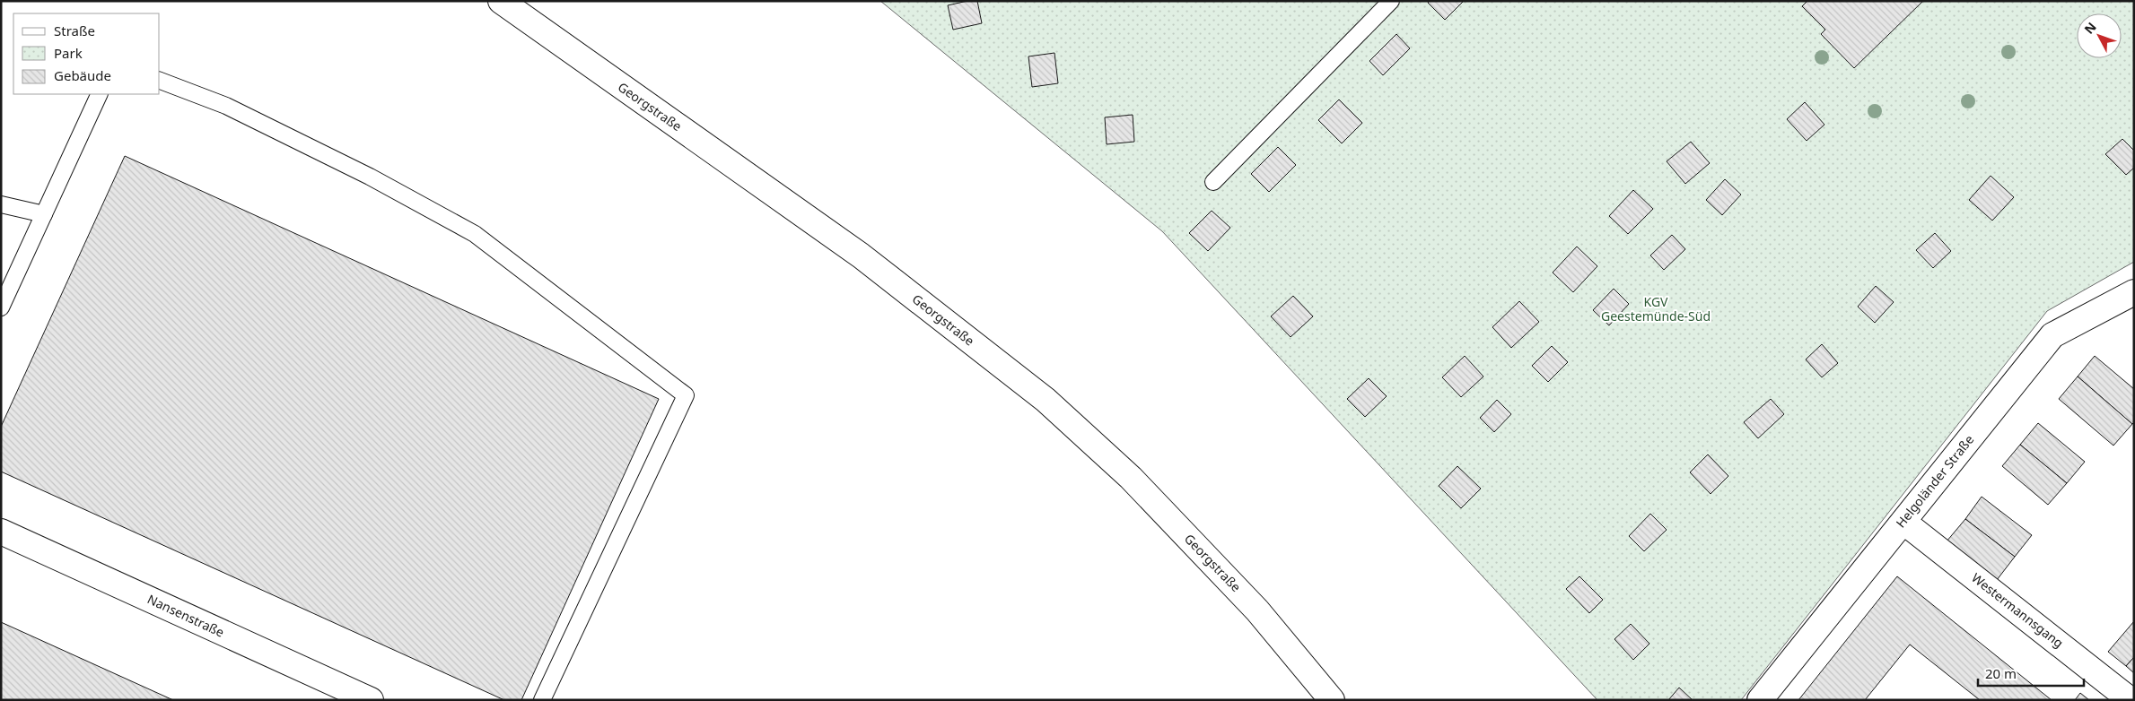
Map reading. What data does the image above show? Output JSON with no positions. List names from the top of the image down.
{
  "streets": {
    "street": [
      "Georgstraße",
      "Helgoländer Straße",
      "Westermannsgang",
      "Nansenstraße"
    ]
  },
  "crossings": [
    ["Helgoländer Straße", "Westermannsgang"]
  ],
  "parks": ["KGV Geestemünde-Süd"],
  "legend": ["Straße", "Park", "Gebäude"],
  "scale_bar": "20 m",
  "north": "top left"
}
